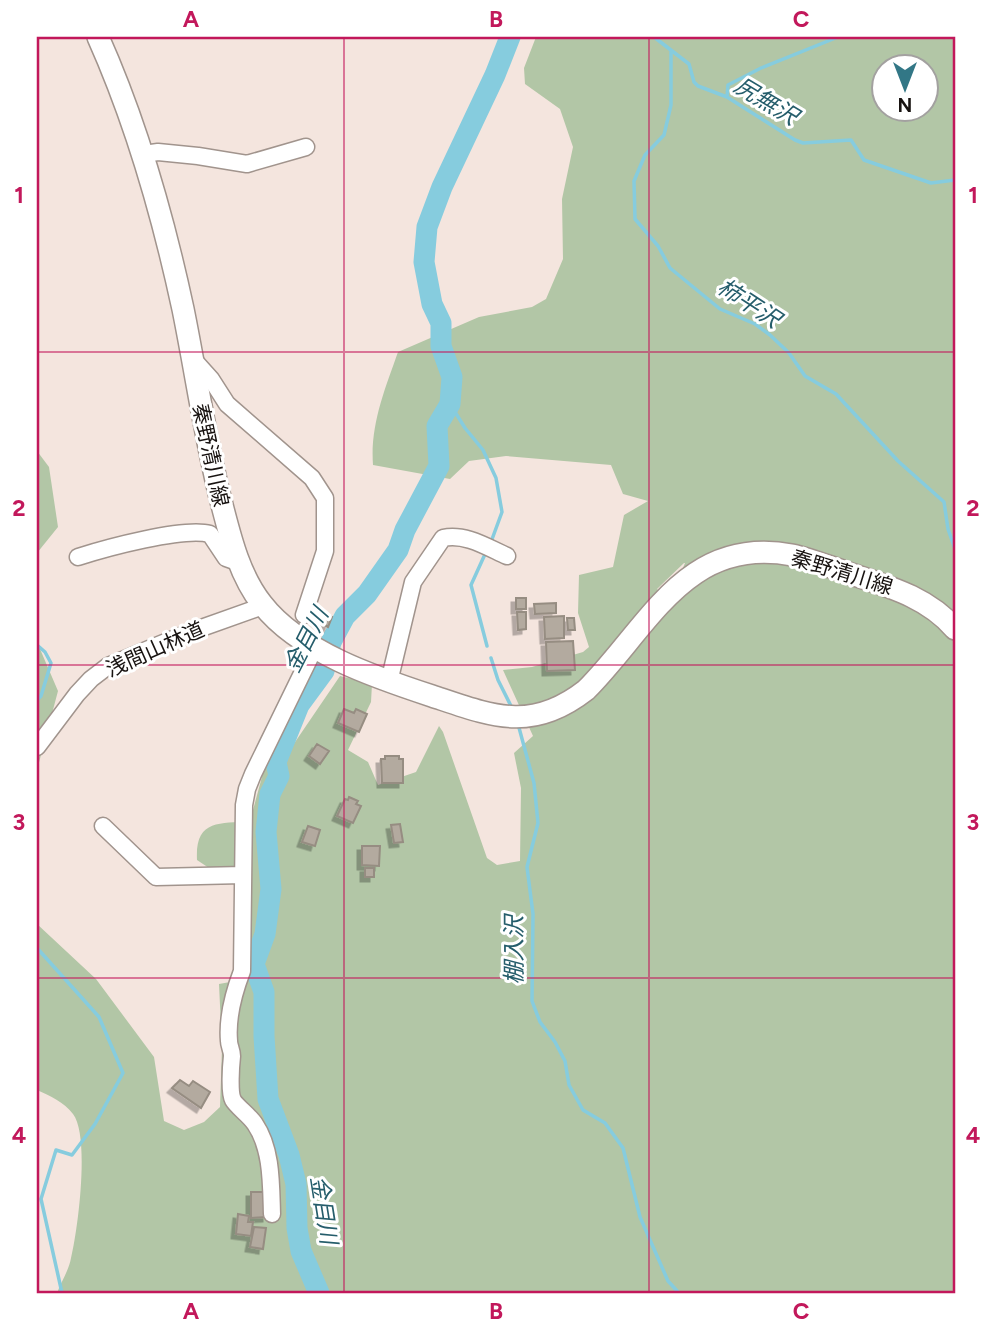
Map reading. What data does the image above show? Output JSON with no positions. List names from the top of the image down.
{
  "streets": {
    "main road": ["秦野清川線"],
    "street": ["浅間山林道"]
  },
  "crossings": [
    ["秦野清川線", "浅間山林道"]
  ],
  "water": [
    "尻無沢",
    "柿平沢",
    "金目川",
    "棚入沢"
  ],
  "north": "bottom",
  "grid": {
    "columns": ["A", "B", "C"],
    "rows": [
      "1",
      "2",
      "3",
      "4"
    ]
  }
}
